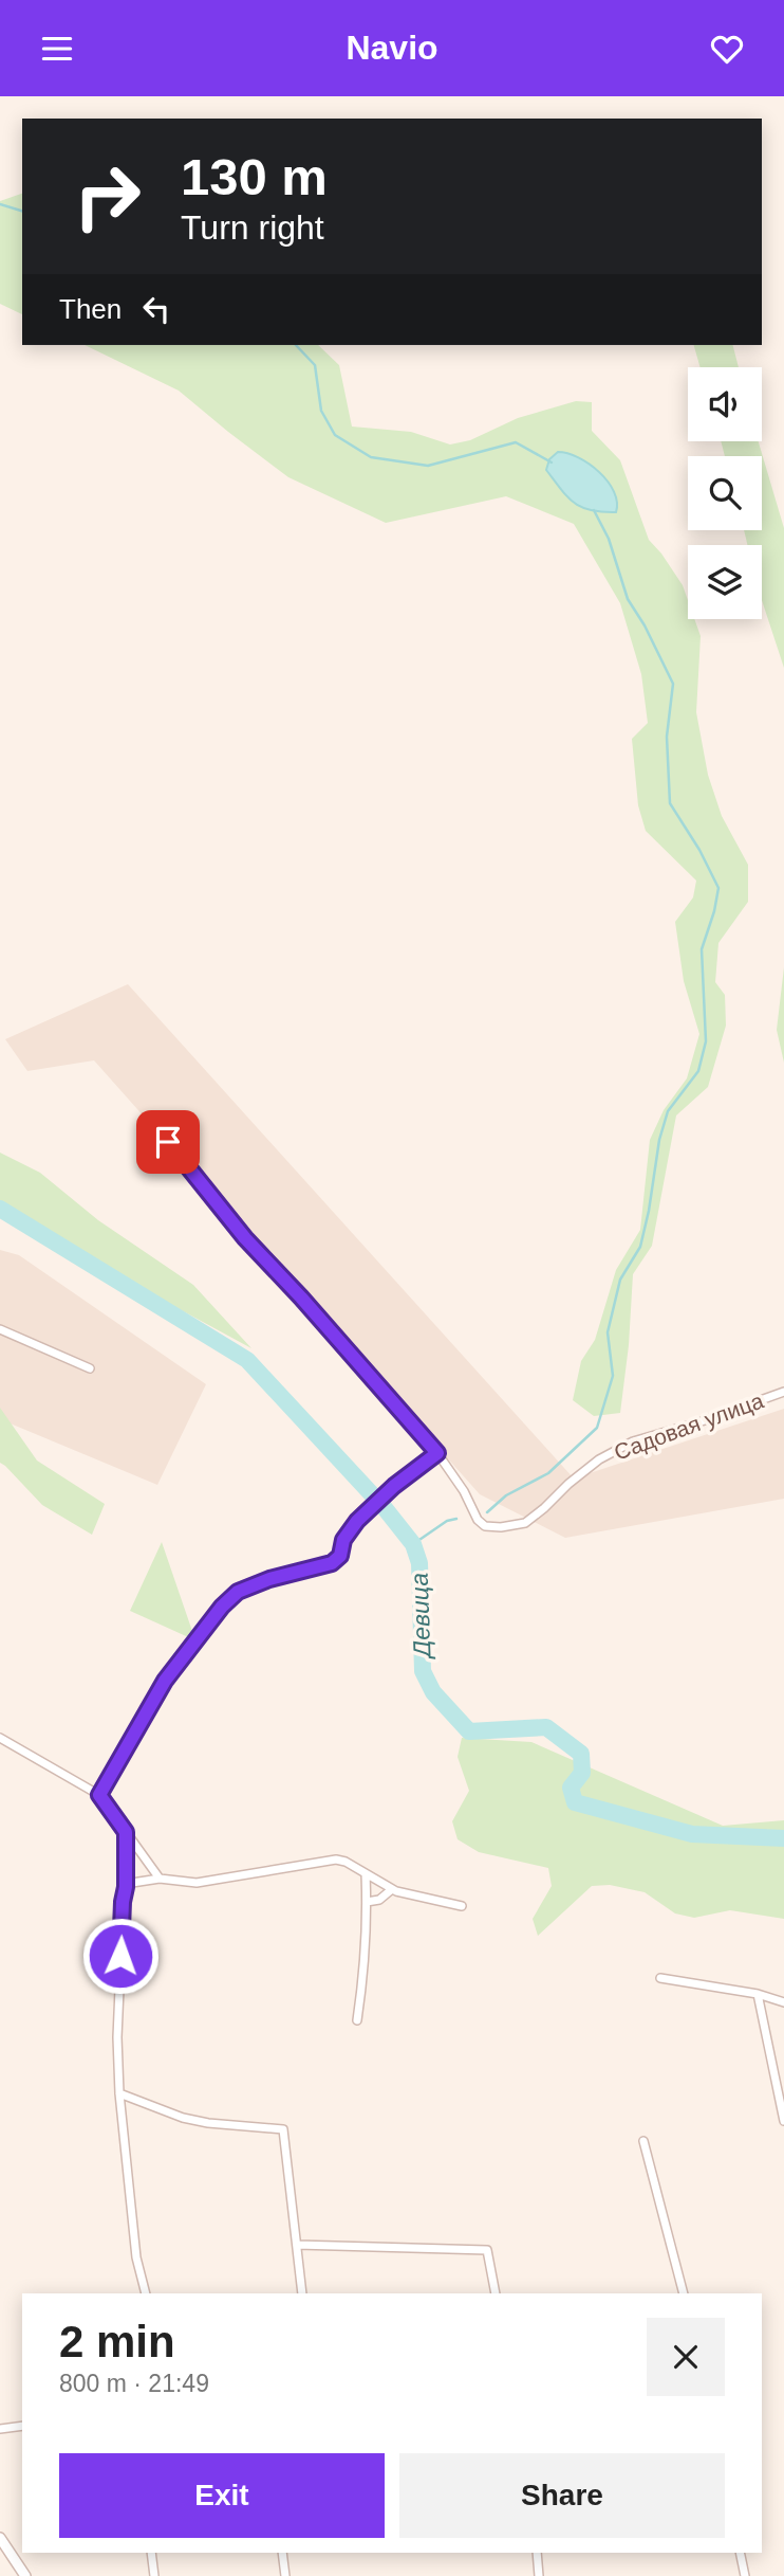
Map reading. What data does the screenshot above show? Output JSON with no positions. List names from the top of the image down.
{
  "streets": {
    "street": ["Садовая улица"]
  },
  "water": ["Девица"],
  "page": {
    "header": "Navio",
    "turn": ["130 m", "Turn right"],
    "then": "Then",
    "heading": ["2 min", "800 m · 21:49"],
    "buttons": ["Exit", "Share"]
  }
}
